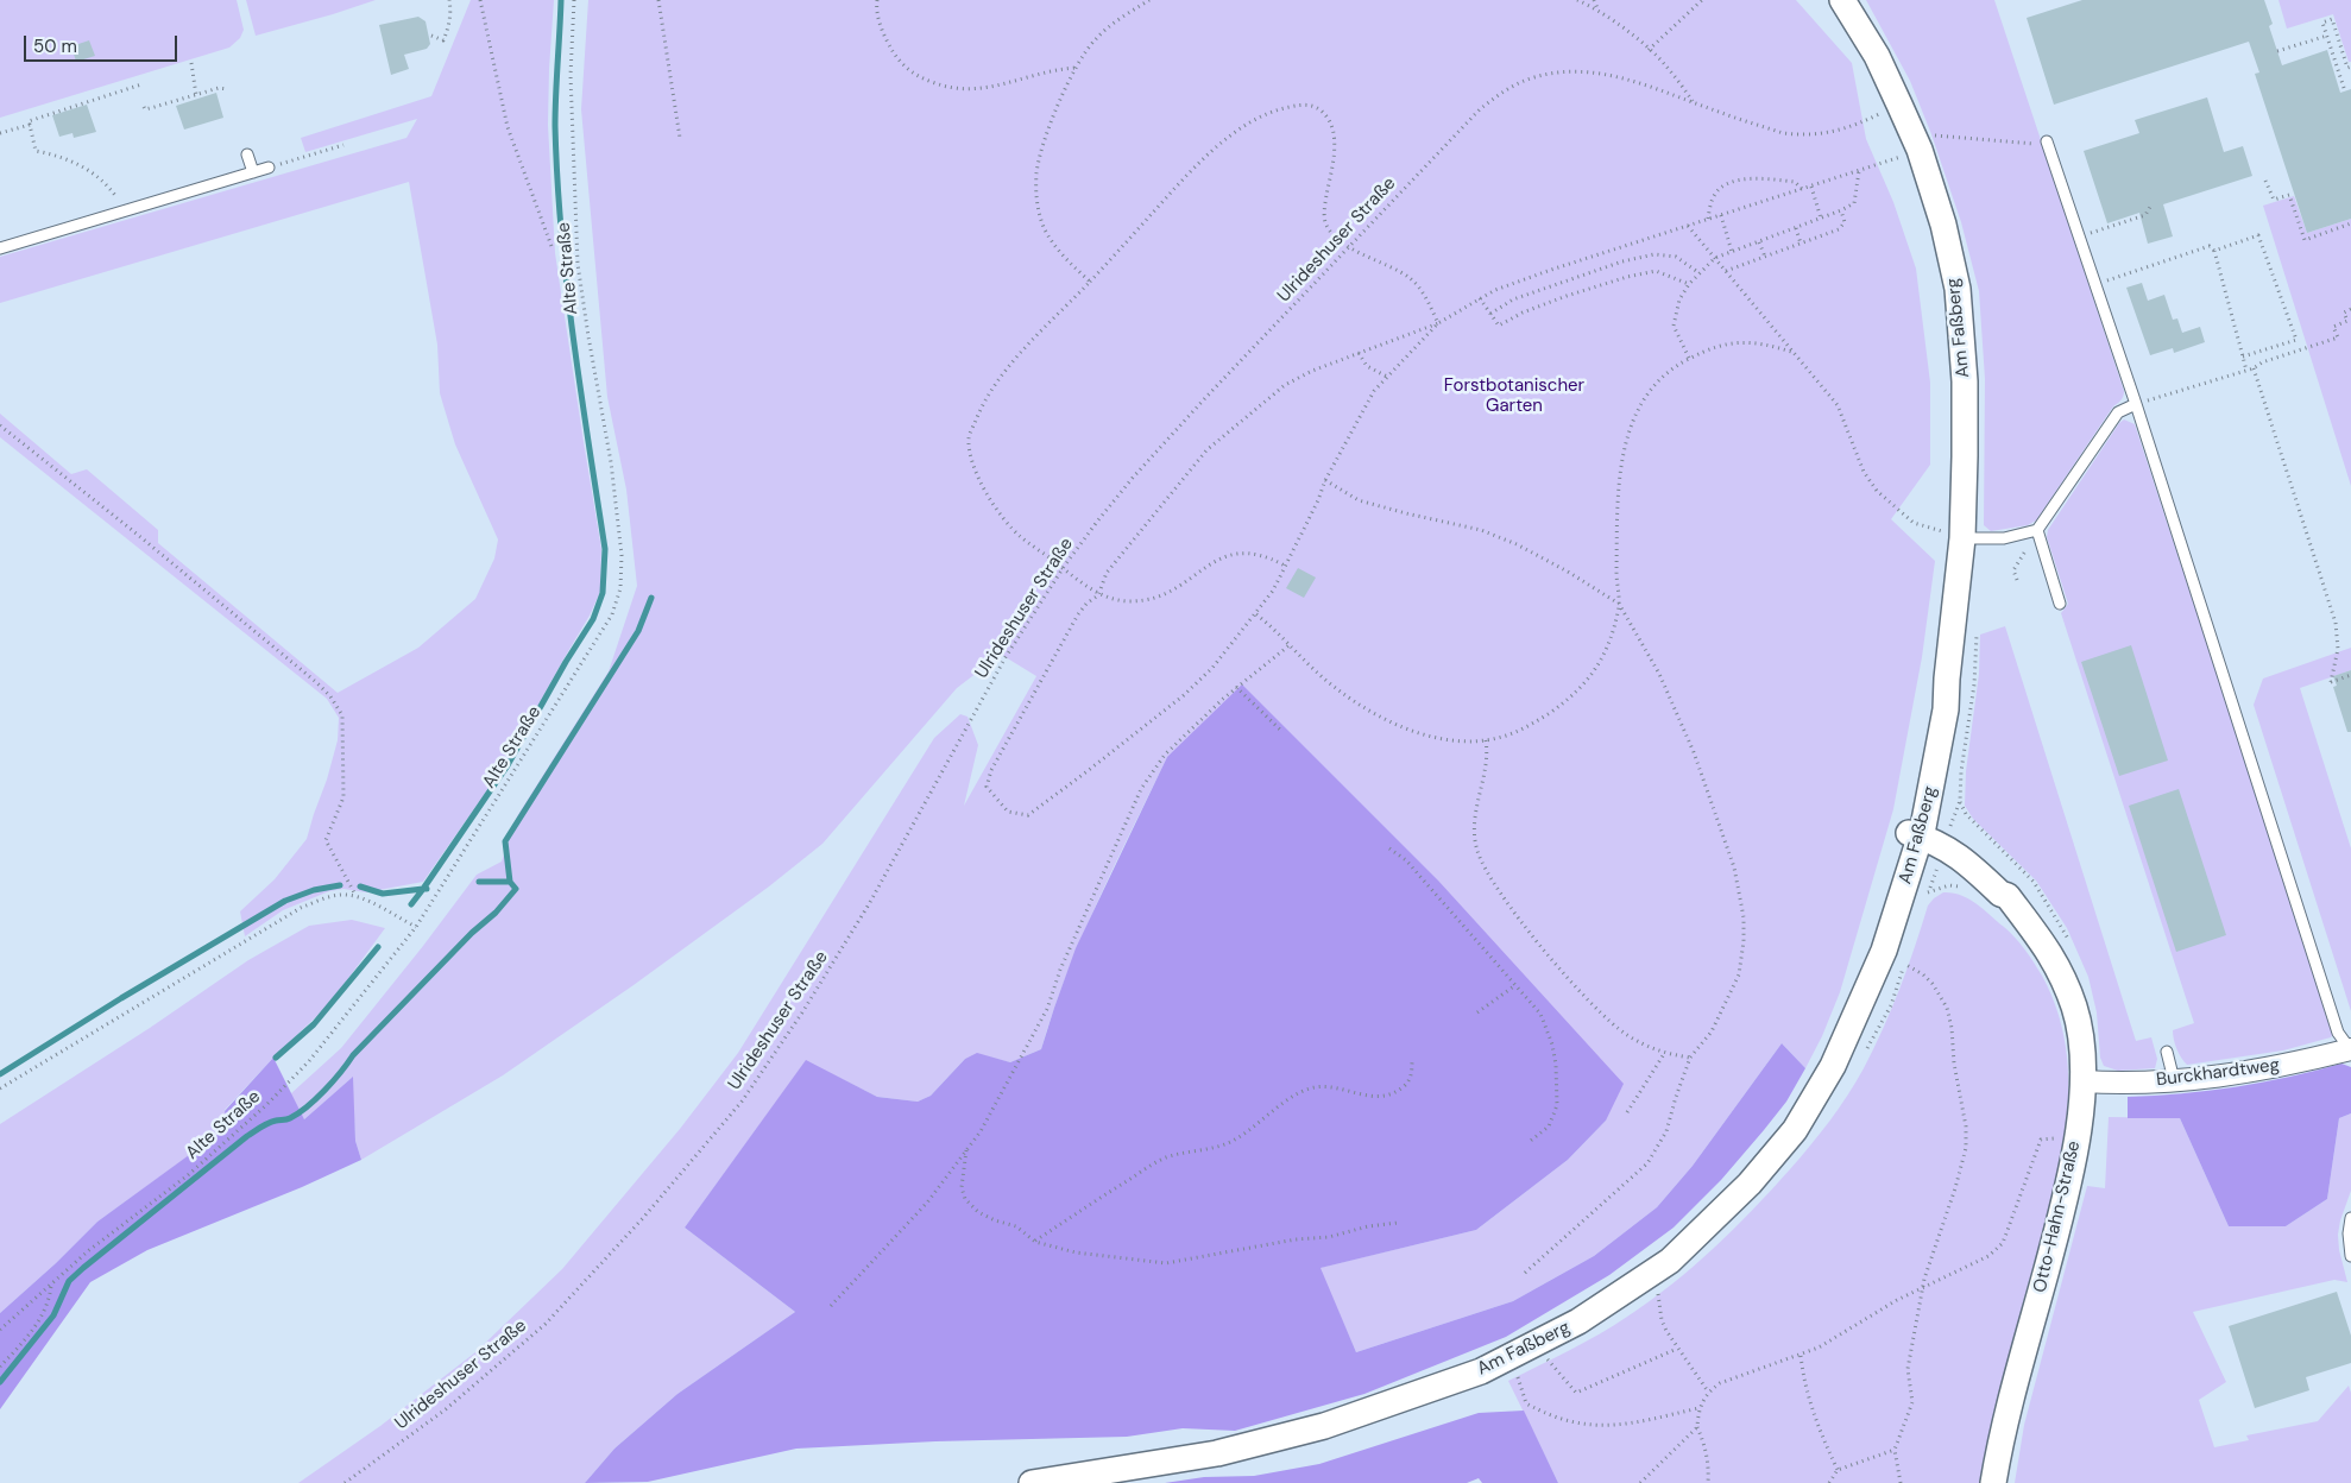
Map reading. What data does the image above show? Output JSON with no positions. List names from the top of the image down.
{
  "streets": {
    "street": ["Am Faßberg", "Burckhardtweg", "Otto-Hahn-Straße"],
    "path": ["Ulrideshuser Straße", "Alte Straße"]
  },
  "crossings": [
    ["Ulrideshuser Straße", "Am Faßberg"],
    ["Am Faßberg", "Otto-Hahn-Straße"],
    ["Burckhardtweg", "Otto-Hahn-Straße"]
  ],
  "parks": ["Forstbotanischer Garten"],
  "scale_bar": "50 m"
}
